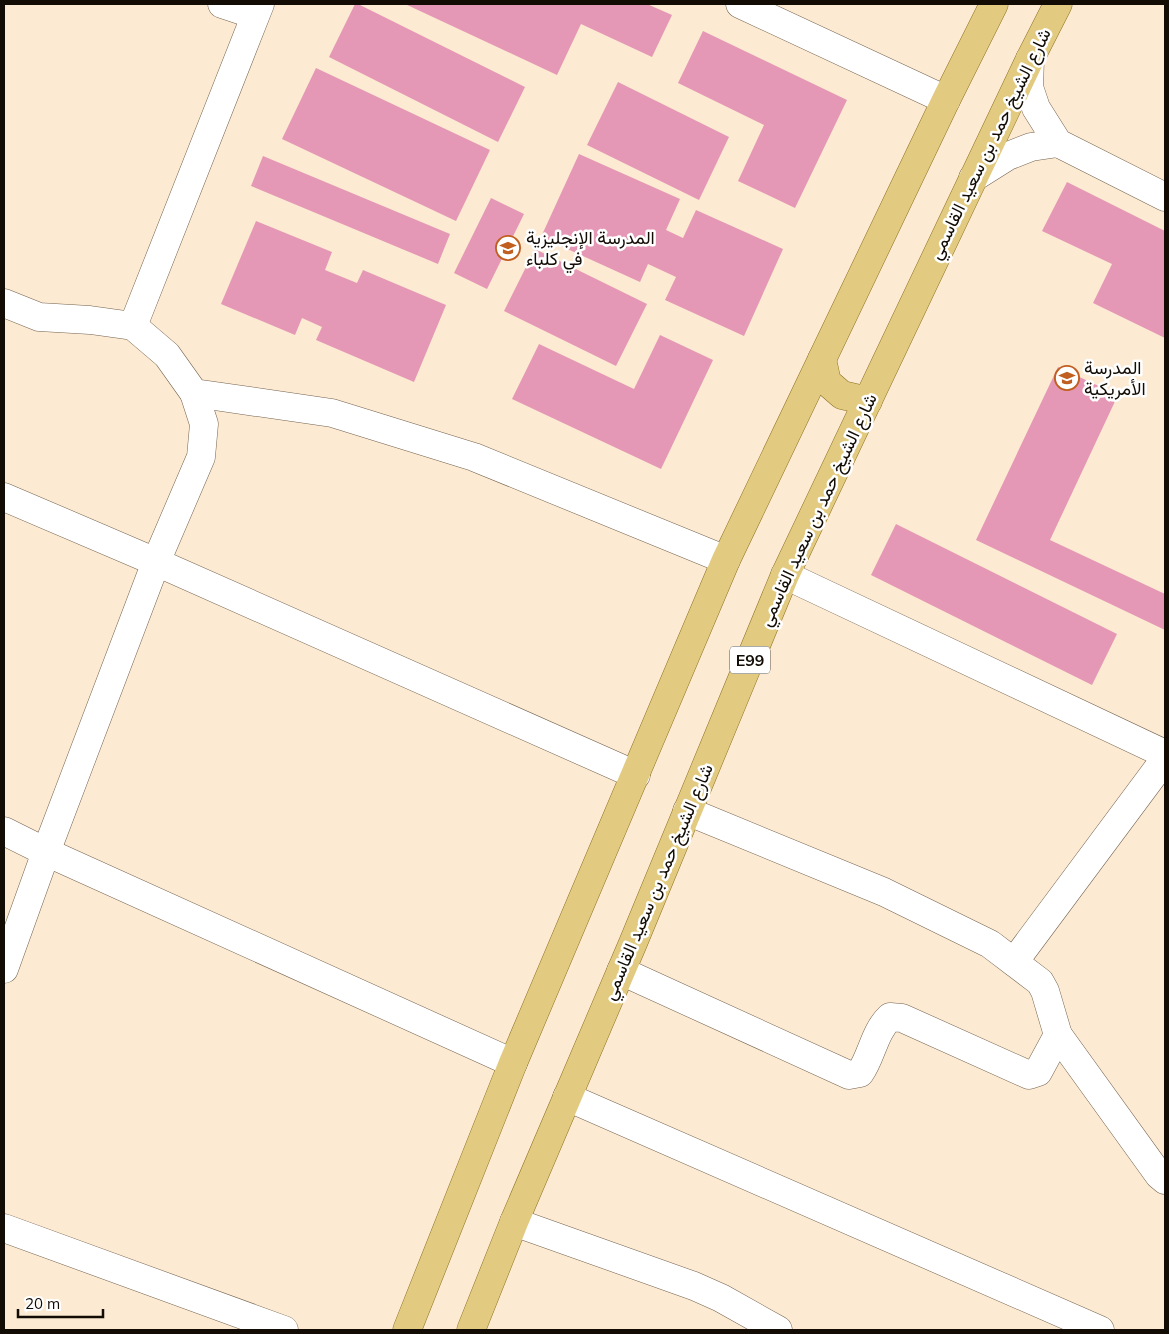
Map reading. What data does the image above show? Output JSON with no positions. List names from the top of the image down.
{
  "streets": {
    "main road": ["شارع الشيخ حمد بن سعيد القاسمي", "E99"]
  },
  "places": {
    "school or university": ["المدرسة الإنجليزية في كلباء", "المدرسة الأمريكية"]
  },
  "scale_bar": "20 m"
}
